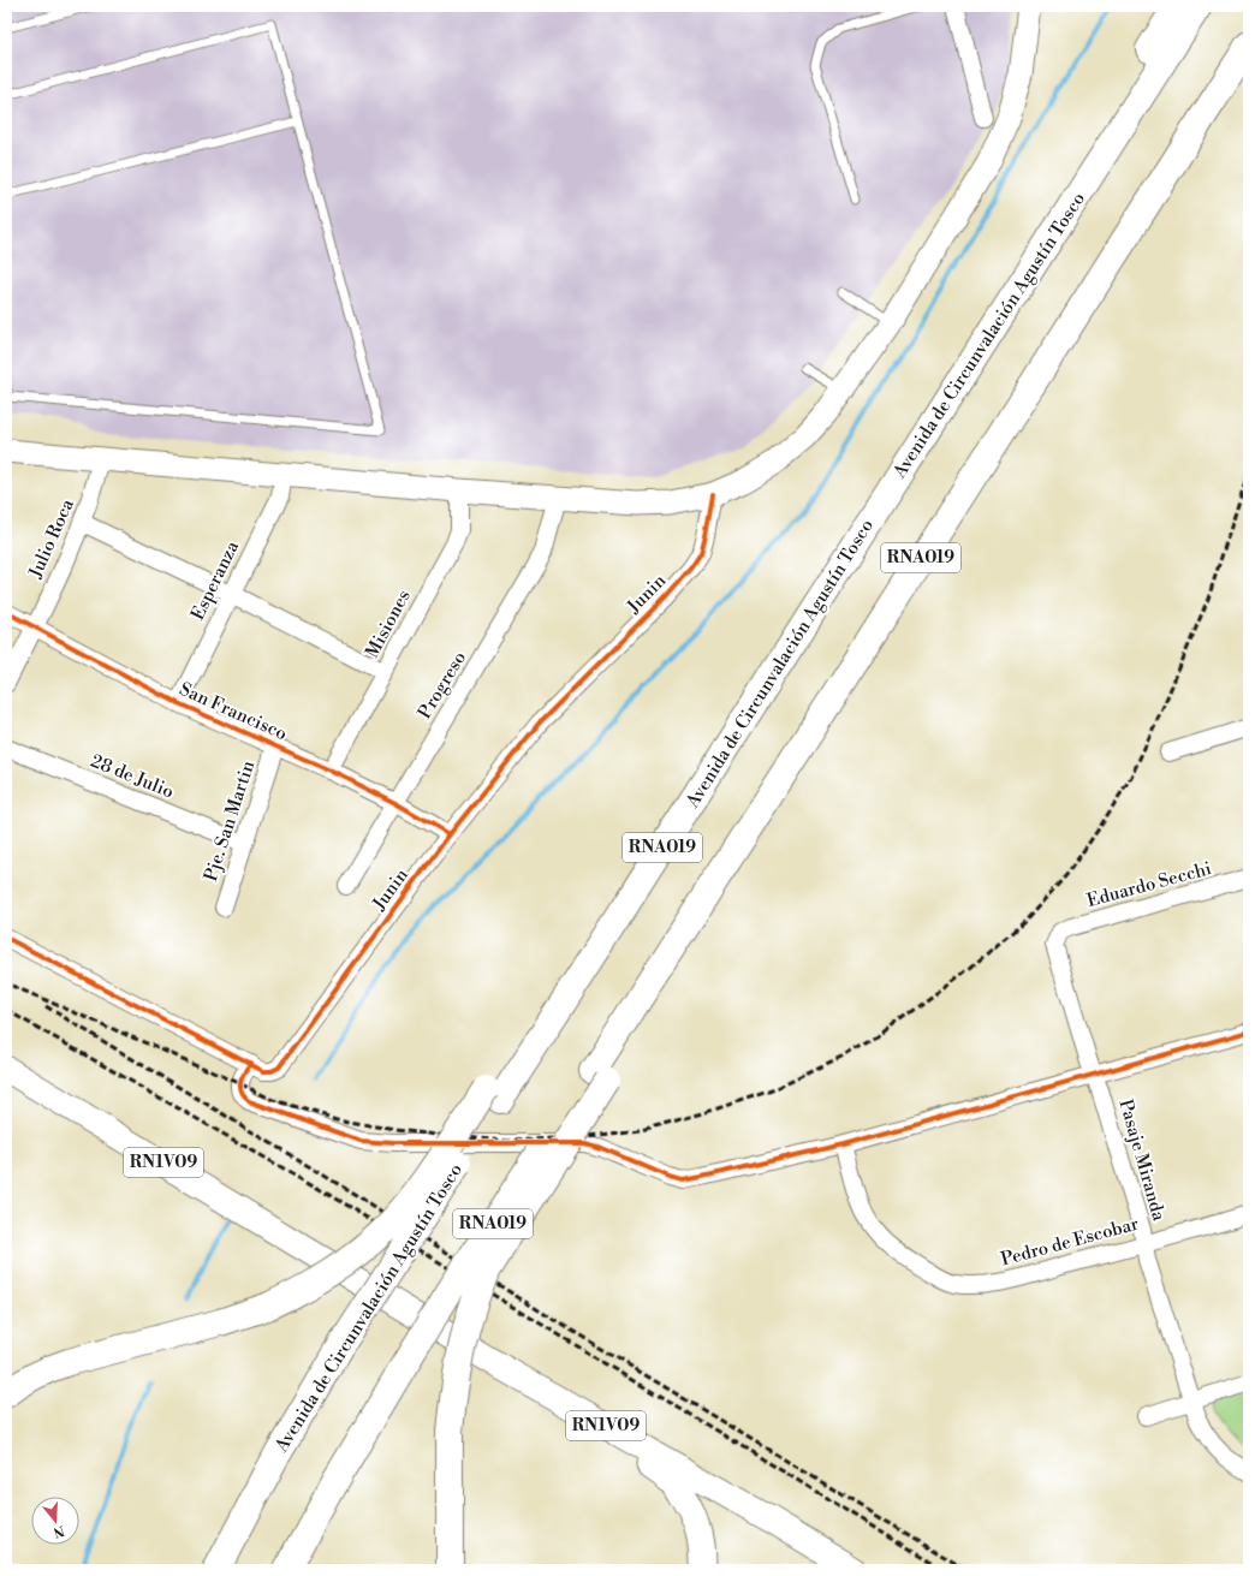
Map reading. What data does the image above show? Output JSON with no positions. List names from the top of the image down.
{
  "streets": {
    "highway": ["Avenida de Circunvalación Agustín Tosco", "RNA019"],
    "main road": ["RN1V09"],
    "street": [
      "Julio Roca",
      "Esperanza",
      "Junin",
      "Misiones",
      "Progreso",
      "San Francisco",
      "28 de Julio",
      "Pje. San Martin",
      "Eduardo Secchi",
      "Pasaje Miranda",
      "Pedro de Escobar"
    ]
  },
  "crossings": [
    ["Julio Roca", "San Francisco"],
    ["Esperanza", "San Francisco"],
    ["Junin", "San Francisco"],
    ["Misiones", "San Francisco"],
    ["Progreso", "San Francisco"],
    ["San Francisco", "Pje. San Martin"],
    ["28 de Julio", "Pje. San Martin"],
    ["Eduardo Secchi", "Pasaje Miranda"],
    ["Pasaje Miranda", "Pedro de Escobar"]
  ],
  "north": "bottom"
}
